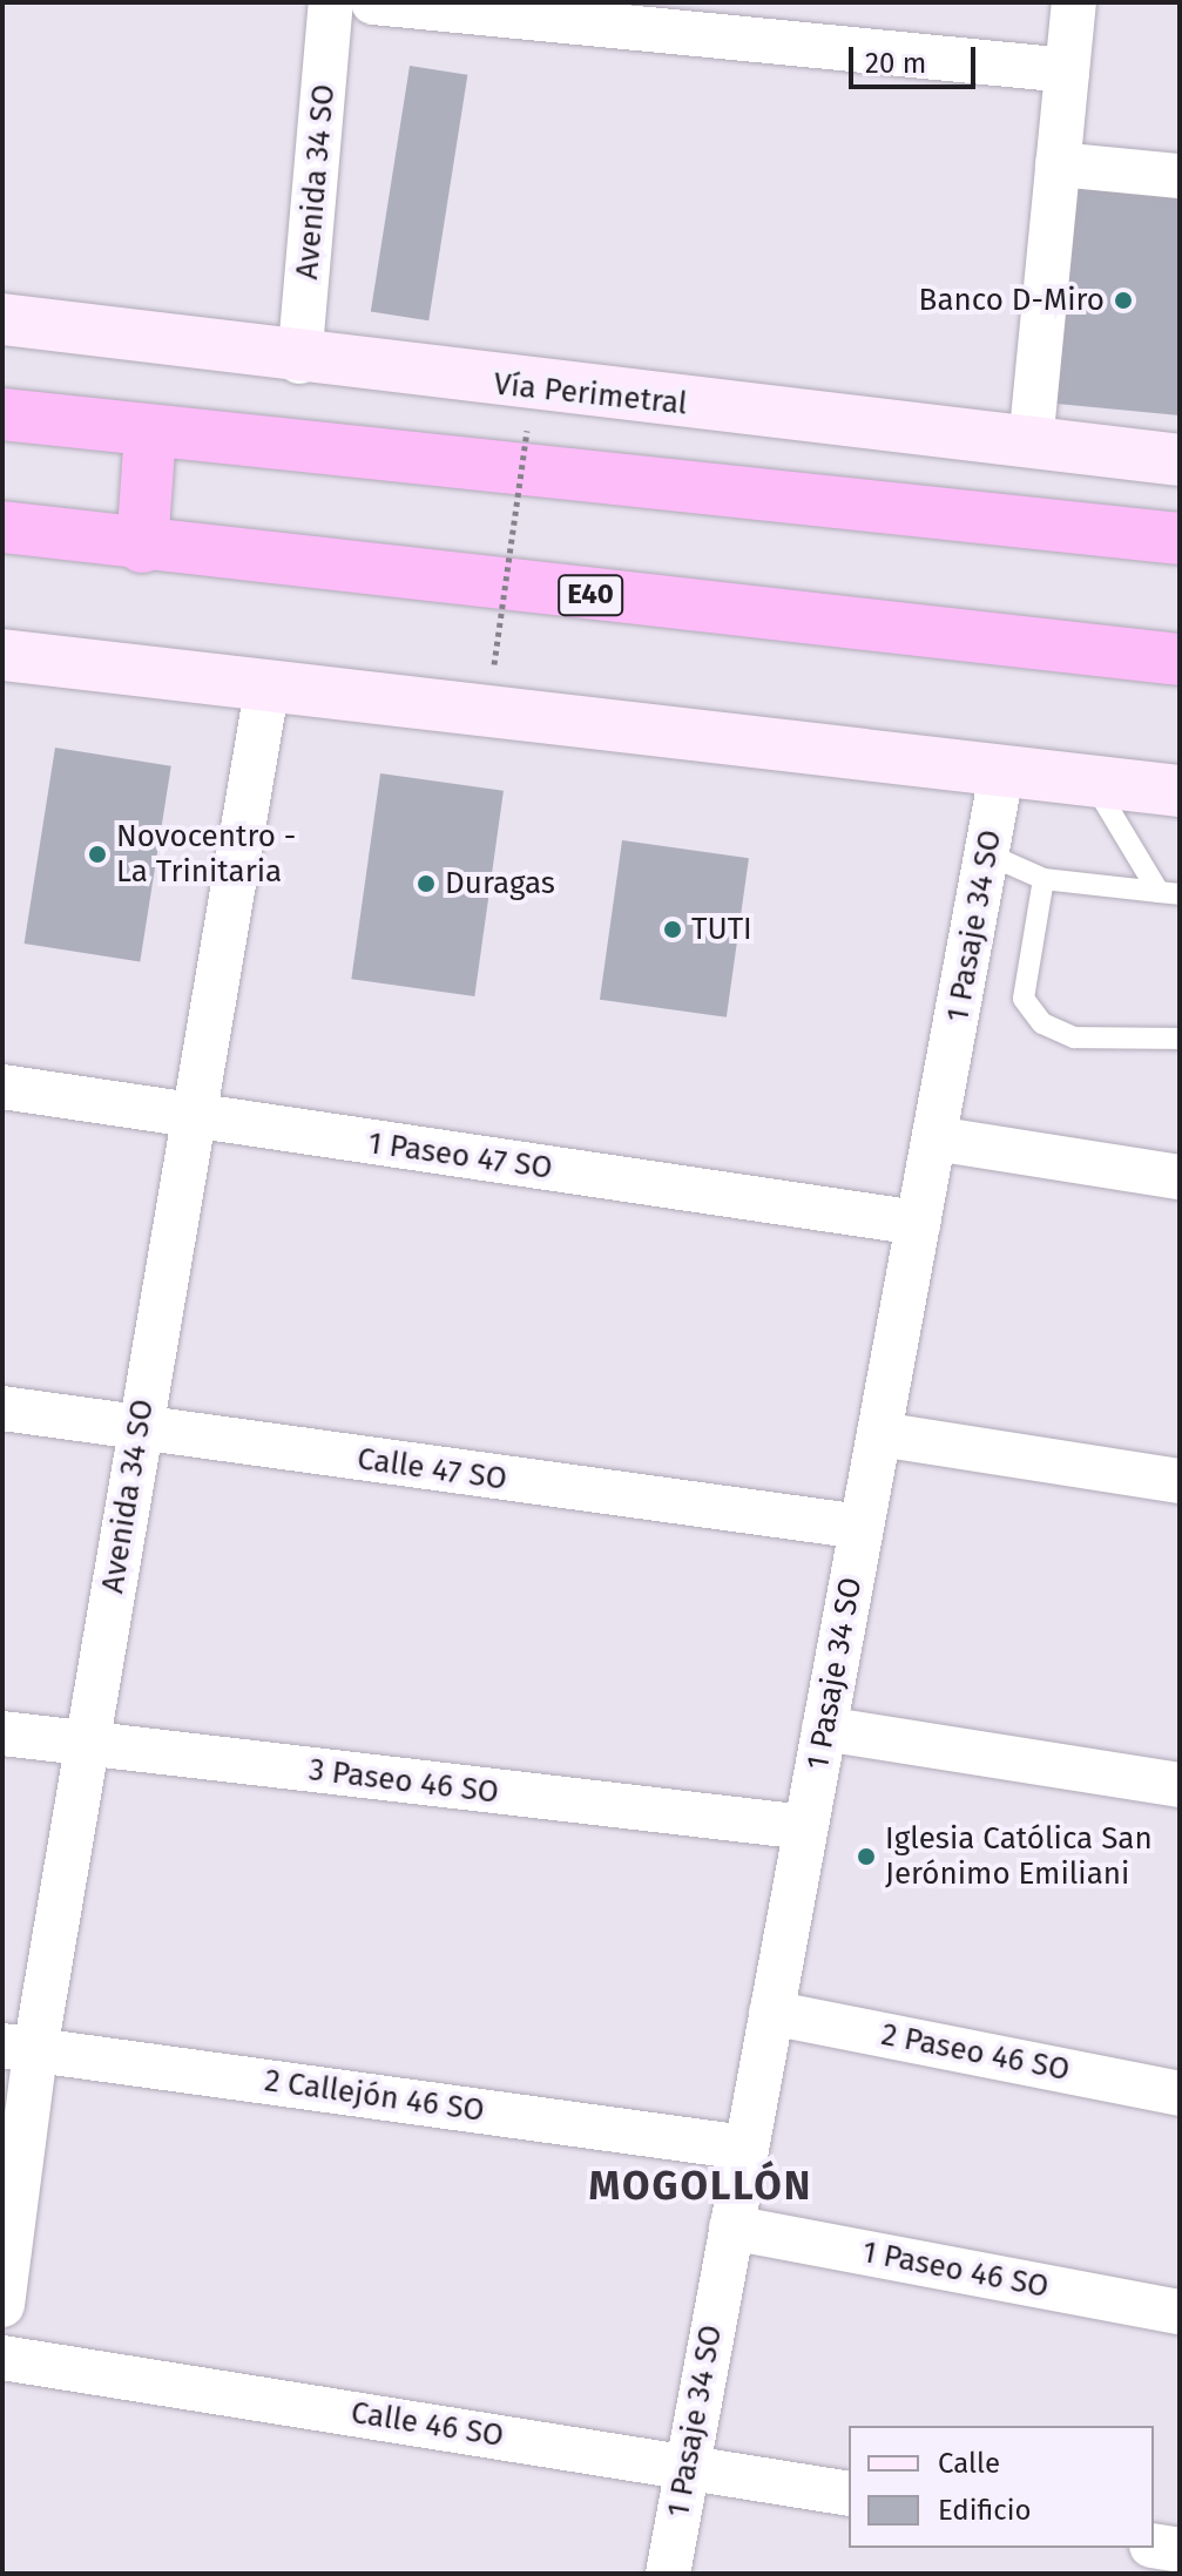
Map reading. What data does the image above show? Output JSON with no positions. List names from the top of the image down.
{
  "streets": {
    "highway": ["E40"],
    "street": [
      "Avenida 34 SO",
      "Vía Perimetral",
      "1 Pasaje 34 SO",
      "1 Paseo 47 SO",
      "Calle 47 SO",
      "3 Paseo 46 SO",
      "2 Paseo 46 SO",
      "2 Callejón 46 SO",
      "1 Paseo 46 SO",
      "Calle 46 SO"
    ]
  },
  "crossings": [
    ["Avenida 34 SO", "Vía Perimetral"],
    ["Avenida 34 SO", "1 Paseo 47 SO"],
    ["Avenida 34 SO", "Calle 47 SO"],
    ["Avenida 34 SO", "3 Paseo 46 SO"],
    ["Avenida 34 SO", "2 Callejón 46 SO"],
    ["1 Pasaje 34 SO", "1 Paseo 47 SO"],
    ["1 Pasaje 34 SO", "Calle 47 SO"],
    ["1 Pasaje 34 SO", "3 Paseo 46 SO"],
    ["1 Pasaje 34 SO", "2 Paseo 46 SO"],
    ["1 Pasaje 34 SO", "2 Callejón 46 SO"],
    ["1 Pasaje 34 SO", "1 Paseo 46 SO"],
    ["1 Pasaje 34 SO", "Calle 46 SO"]
  ],
  "districts": ["MOGOLLÓN"],
  "places": [
    "Banco D-Miro",
    "Novocentro - La Trinitaria",
    "Duragas",
    "TUTI",
    "Iglesia Católica San Jerónimo Emiliani"
  ],
  "legend": ["Calle", "Edificio"],
  "scale_bar": "20 m"
}
